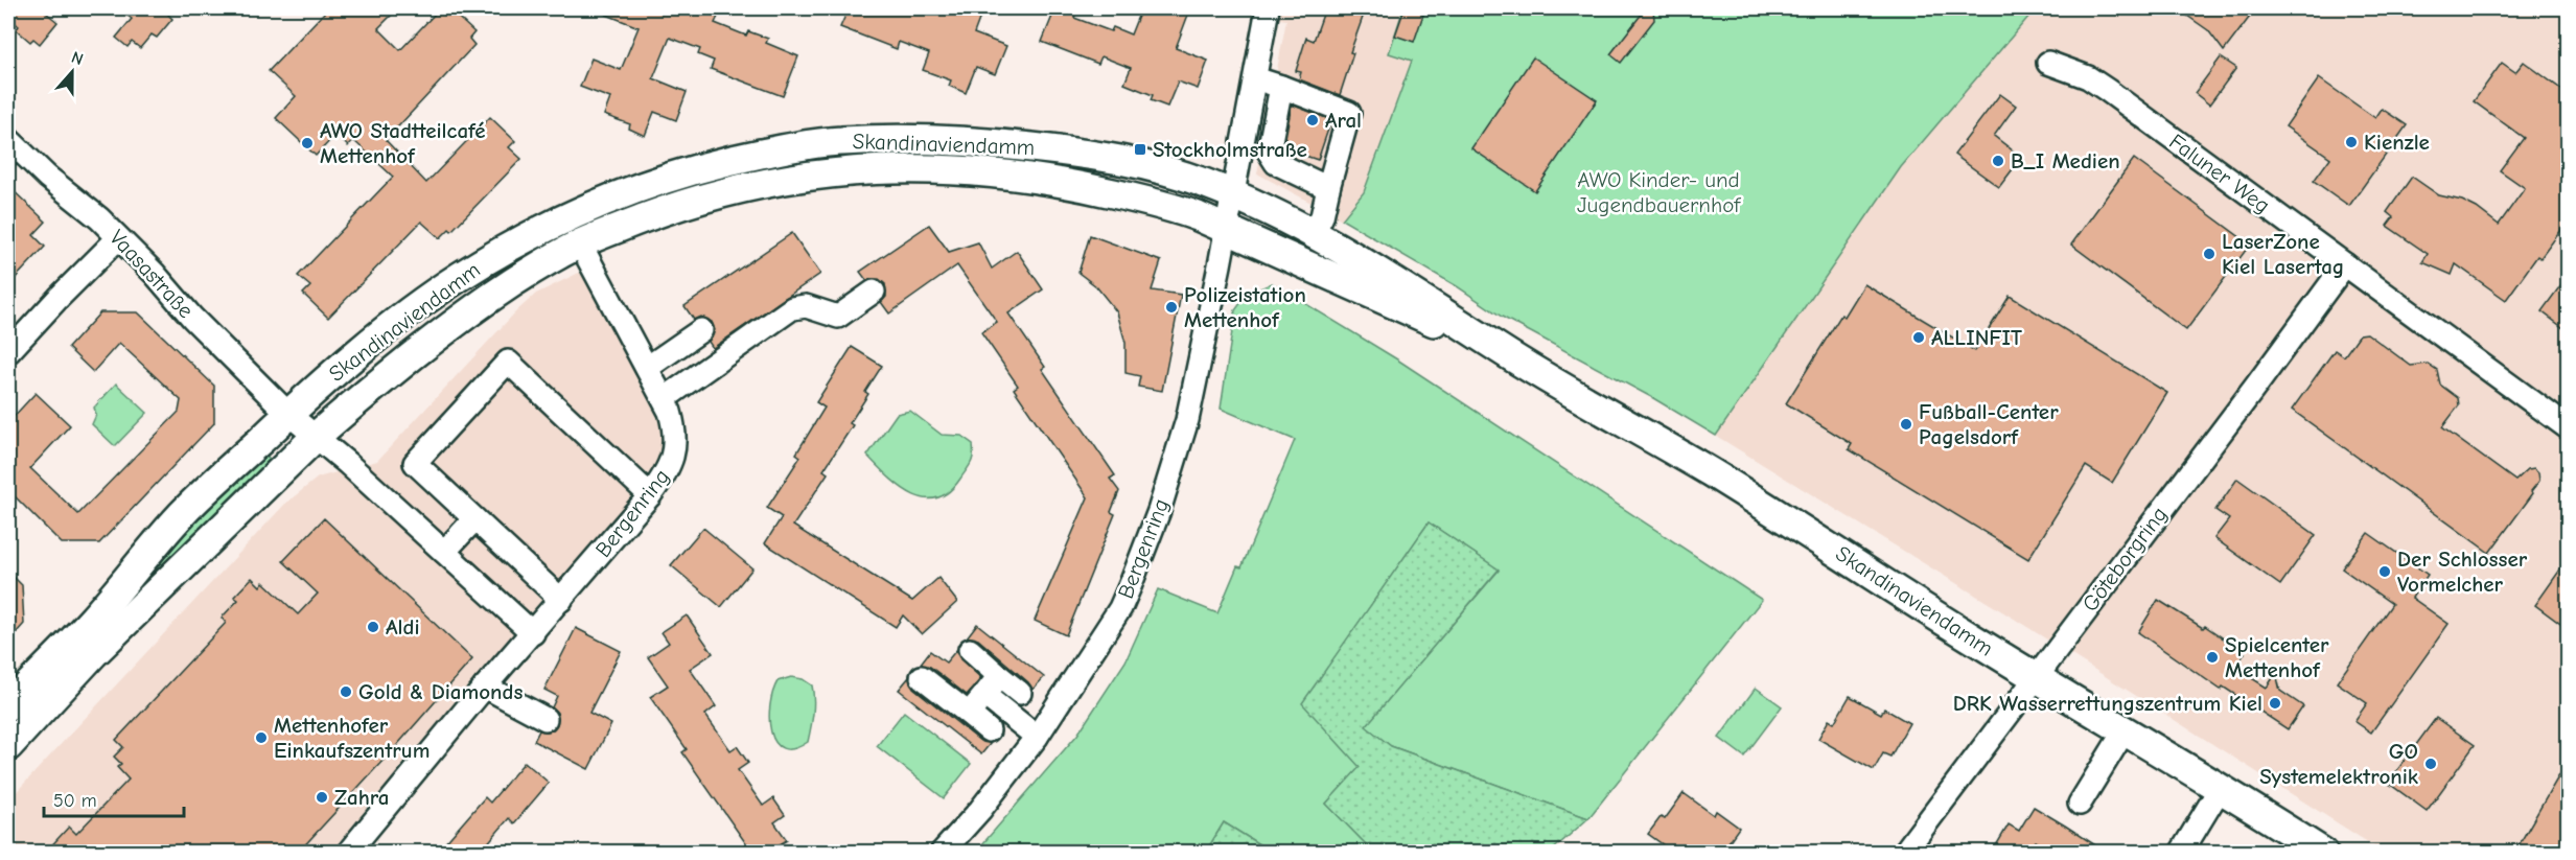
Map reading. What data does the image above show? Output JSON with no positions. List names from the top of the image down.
{
  "streets": {
    "main road": ["Skandinaviendamm"],
    "street": [
      "Faluner Weg",
      "Vaasastraße",
      "Bergenring",
      "Göteborgring"
    ]
  },
  "crossings": [
    ["Skandinaviendamm", "Vaasastraße"],
    ["Skandinaviendamm", "Bergenring"],
    ["Skandinaviendamm", "Göteborgring"],
    ["Faluner Weg", "Göteborgring"]
  ],
  "parks": ["AWO Kinder- und Jugendbauernhof"],
  "places": {
    "other": [
      "Aral",
      "Kienzle",
      "AWO Stadtteilcafé Mettenhof",
      "B_I Medien",
      "LaserZone Kiel Lasertag",
      "Polizeistation Mettenhof",
      "ALLINFIT",
      "Fußball-Center Pagelsdorf",
      "Der Schlosser Vormelcher",
      "Aldi",
      "Spielcenter Mettenhof",
      "Gold & Diamonds",
      "DRK Wasserrettungszentrum Kiel",
      "Mettenhofer Einkaufszentrum",
      "GO Systemelektronik",
      "Zahra"
    ],
    "transit": ["Stockholmstraße"]
  },
  "scale_bar": "50 m",
  "north": "top"
}
